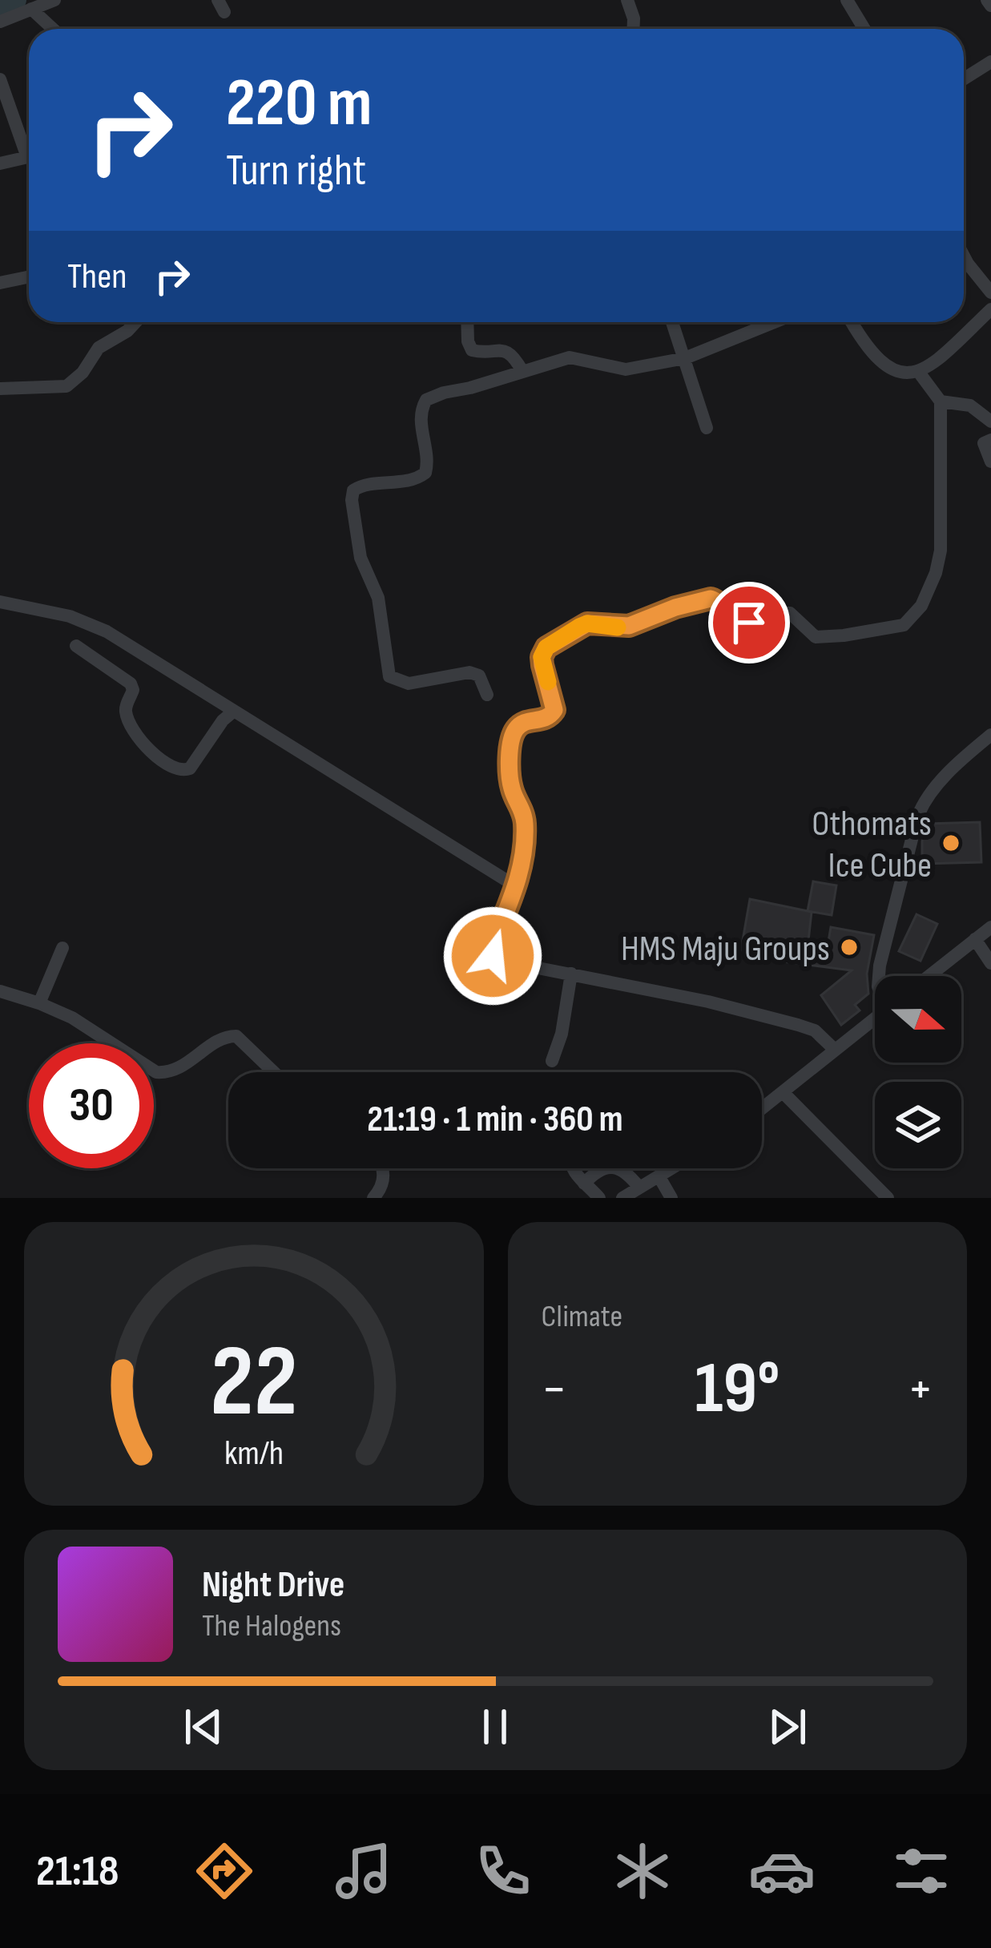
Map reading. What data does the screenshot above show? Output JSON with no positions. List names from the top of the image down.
{
  "places": ["Othomats Ice Cube", "HMS Maju Groups"],
  "north": "right",
  "page": {
    "turn": ["220 m", "Turn right"],
    "then": "Then",
    "limit": "30",
    "trip": "21:19 · 1 min · 360 m",
    "tile": "Climate",
    "heat": ["−", "19°", "+"],
    "song": ["Night Drive", "The Halogens"],
    "tabs": "21:18",
    "gauge": ["22", "km/h"]
  }
}
